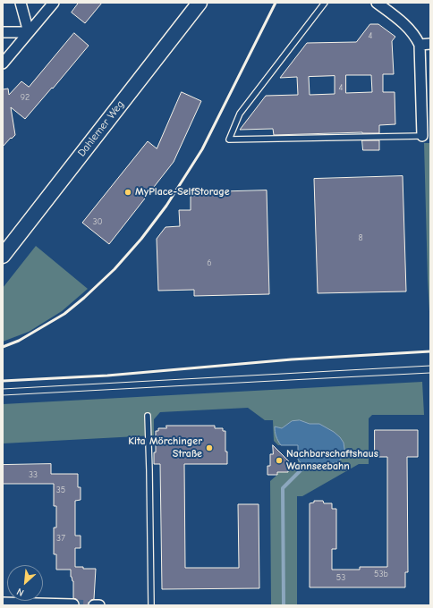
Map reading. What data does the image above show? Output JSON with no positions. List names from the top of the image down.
{
  "streets": {
    "main road": ["Dahlemer Weg"]
  },
  "places": ["MyPlace-SelfStorage", "Kita Mörchinger Straße", "Nachbarschaftshaus Wannseebahn"],
  "house_numbers": [
    "4",
    "4",
    "92",
    "30",
    "8",
    "6",
    "33",
    "35",
    "37",
    "53b",
    "53"
  ],
  "north": "bottom left"
}
